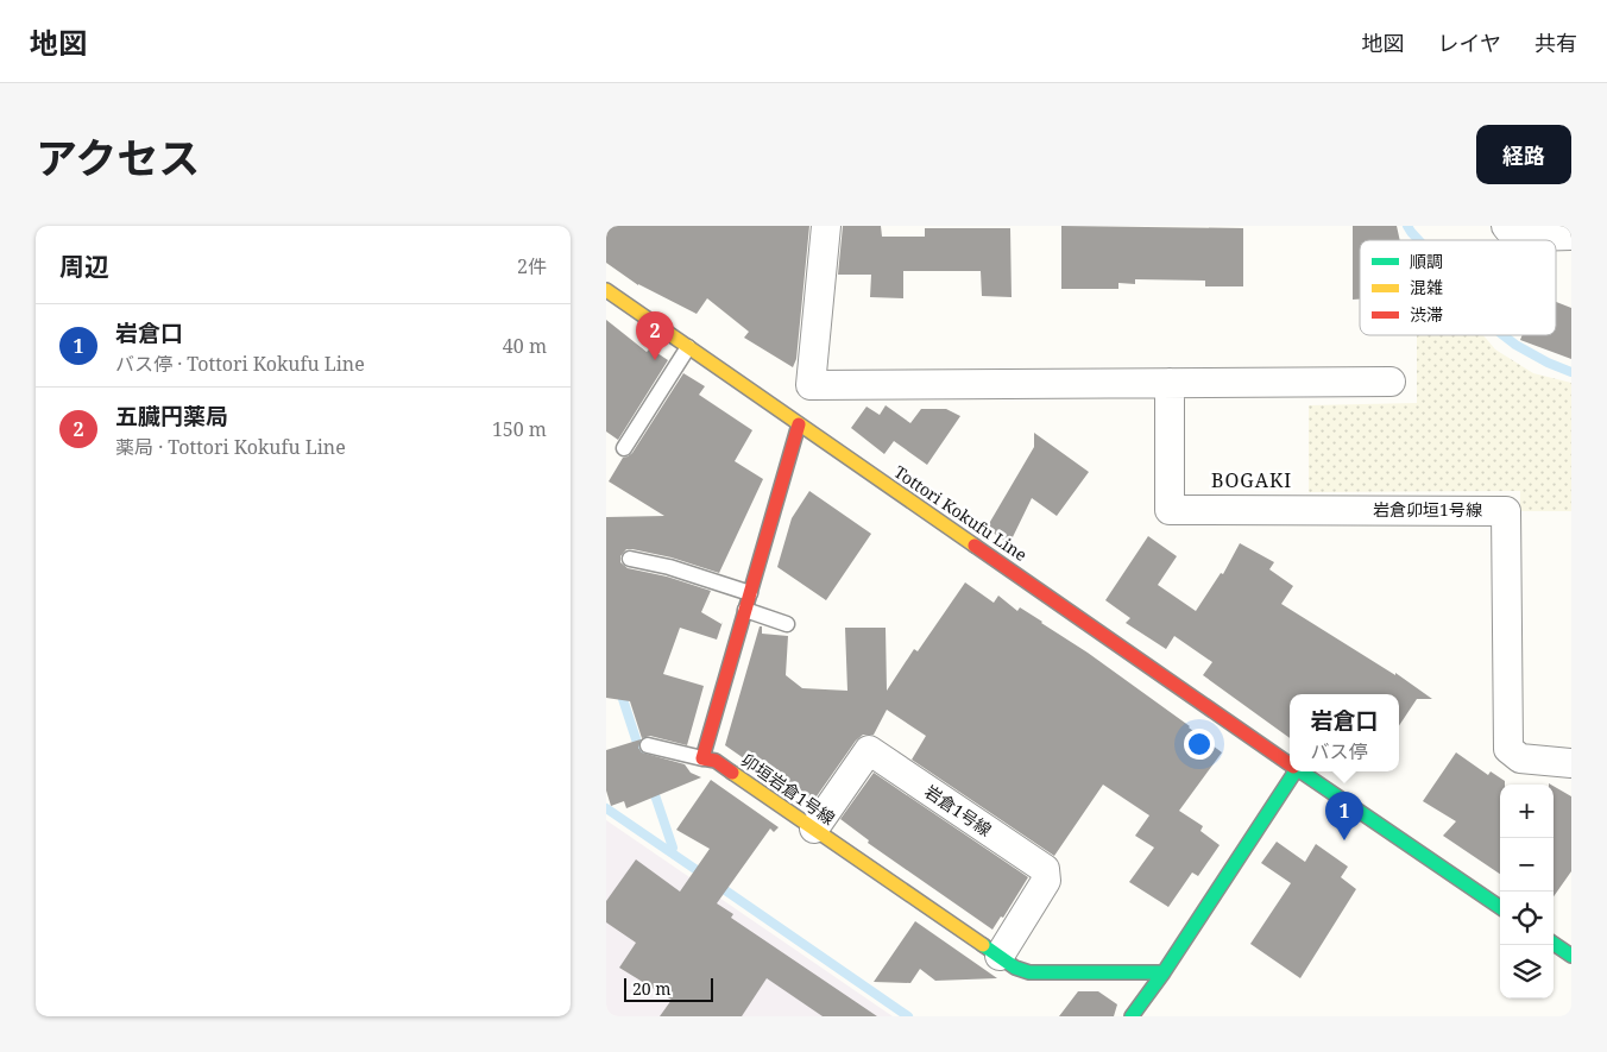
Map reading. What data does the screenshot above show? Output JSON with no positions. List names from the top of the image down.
{
  "streets": {
    "street": [
      "岩倉卯垣1号線",
      "Tottori Kokufu Line",
      "卯垣岩倉1号線",
      "岩倉1号線"
    ]
  },
  "crossings": [
    ["卯垣岩倉1号線", "岩倉1号線"]
  ],
  "districts": ["BOGAKI"],
  "legend": ["順調", "混雑", "渋滞"],
  "scale_bar": "20 m",
  "page": {
    "header": "地図",
    "nav": ["地図", "レイヤ", "共有"],
    "title": "アクセス",
    "buttons": "経路",
    "heading": ["周辺", "2件"],
    "list": [
      {
        "mark": "1",
        "name": "岩倉口",
        "note": "バス停 · Tottori Kokufu Line",
        "value": "40 m"
      },
      {
        "mark": "2",
        "name": "五臓円薬局",
        "note": "薬局 · Tottori Kokufu Line",
        "value": "150 m"
      }
    ],
    "pins": ["2", "1"],
    "popup": ["岩倉口", "バス停"],
    "map_buttons": ["+", "−"],
    "scale": "20 m"
  }
}
